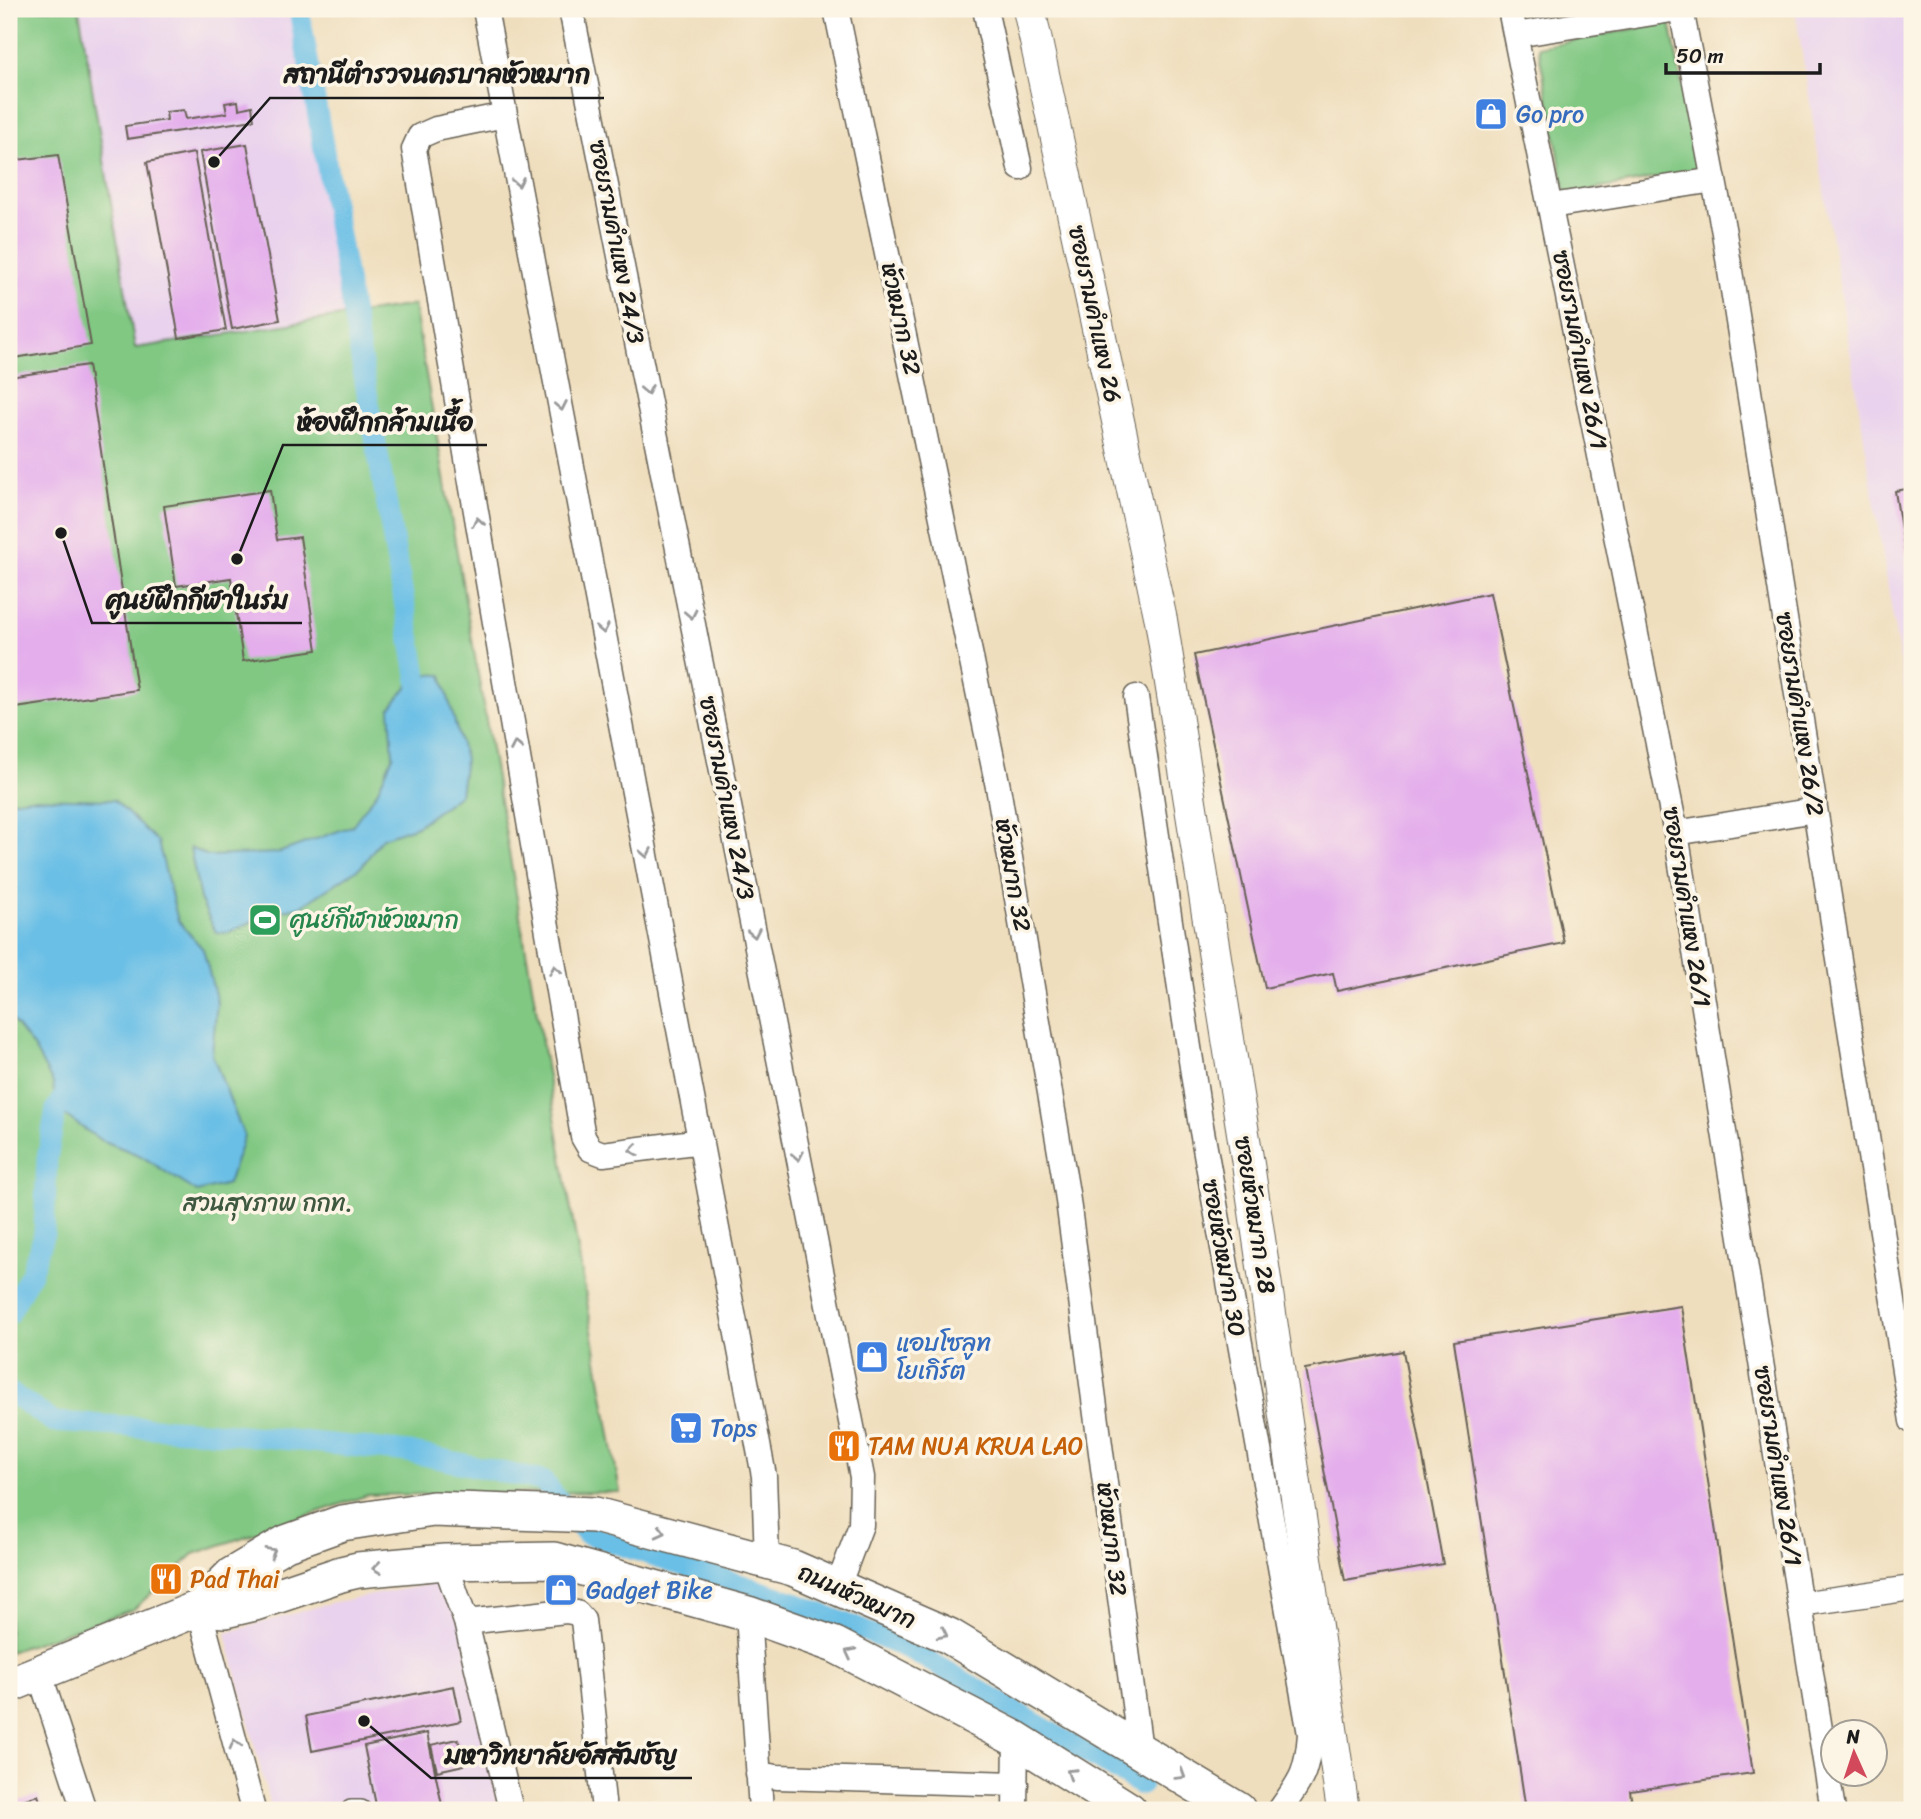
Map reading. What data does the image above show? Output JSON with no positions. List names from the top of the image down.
{
  "streets": {
    "main road": ["ถนนหัวหมาก"],
    "street": [
      "ซอยรามคำแหง 24/3",
      "ซอยรามคำแหง 26",
      "หัวหมาก 32",
      "ซอยรามคำแหง 26/1",
      "ซอยรามคำแหง 26/2",
      "ซอยหัวหมาก 28",
      "ซอยหัวหมาก 30"
    ]
  },
  "crossings": [
    ["ซอยรามคำแหง 24/3", "ถนนหัวหมาก"],
    ["ซอยรามคำแหง 26", "ซอยหัวหมาก 28"],
    ["หัวหมาก 32", "ถนนหัวหมาก"]
  ],
  "parks": ["สวนสุขภาพ กกท."],
  "places": {
    "shop": ["Go pro", "แอบโซลูท โยเกิร์ต", "Gadget Bike"],
    "other": [
      "สถานีตำรวจนครบาลหัวหมาก",
      "ศูนย์ฝึกกีฬาในร่ม",
      "ห้องฝึกกล้ามเนื้อ",
      "มหาวิทยาลัยอัสสัมชัญ"
    ],
    "sports": ["ศูนย์กีฬาหัวหมาก"],
    "supermarket": ["Tops"],
    "restaurant": ["TAM NUA KRUA LAO", "Pad Thai"]
  },
  "scale_bar": "50 m",
  "north": "top"
}
